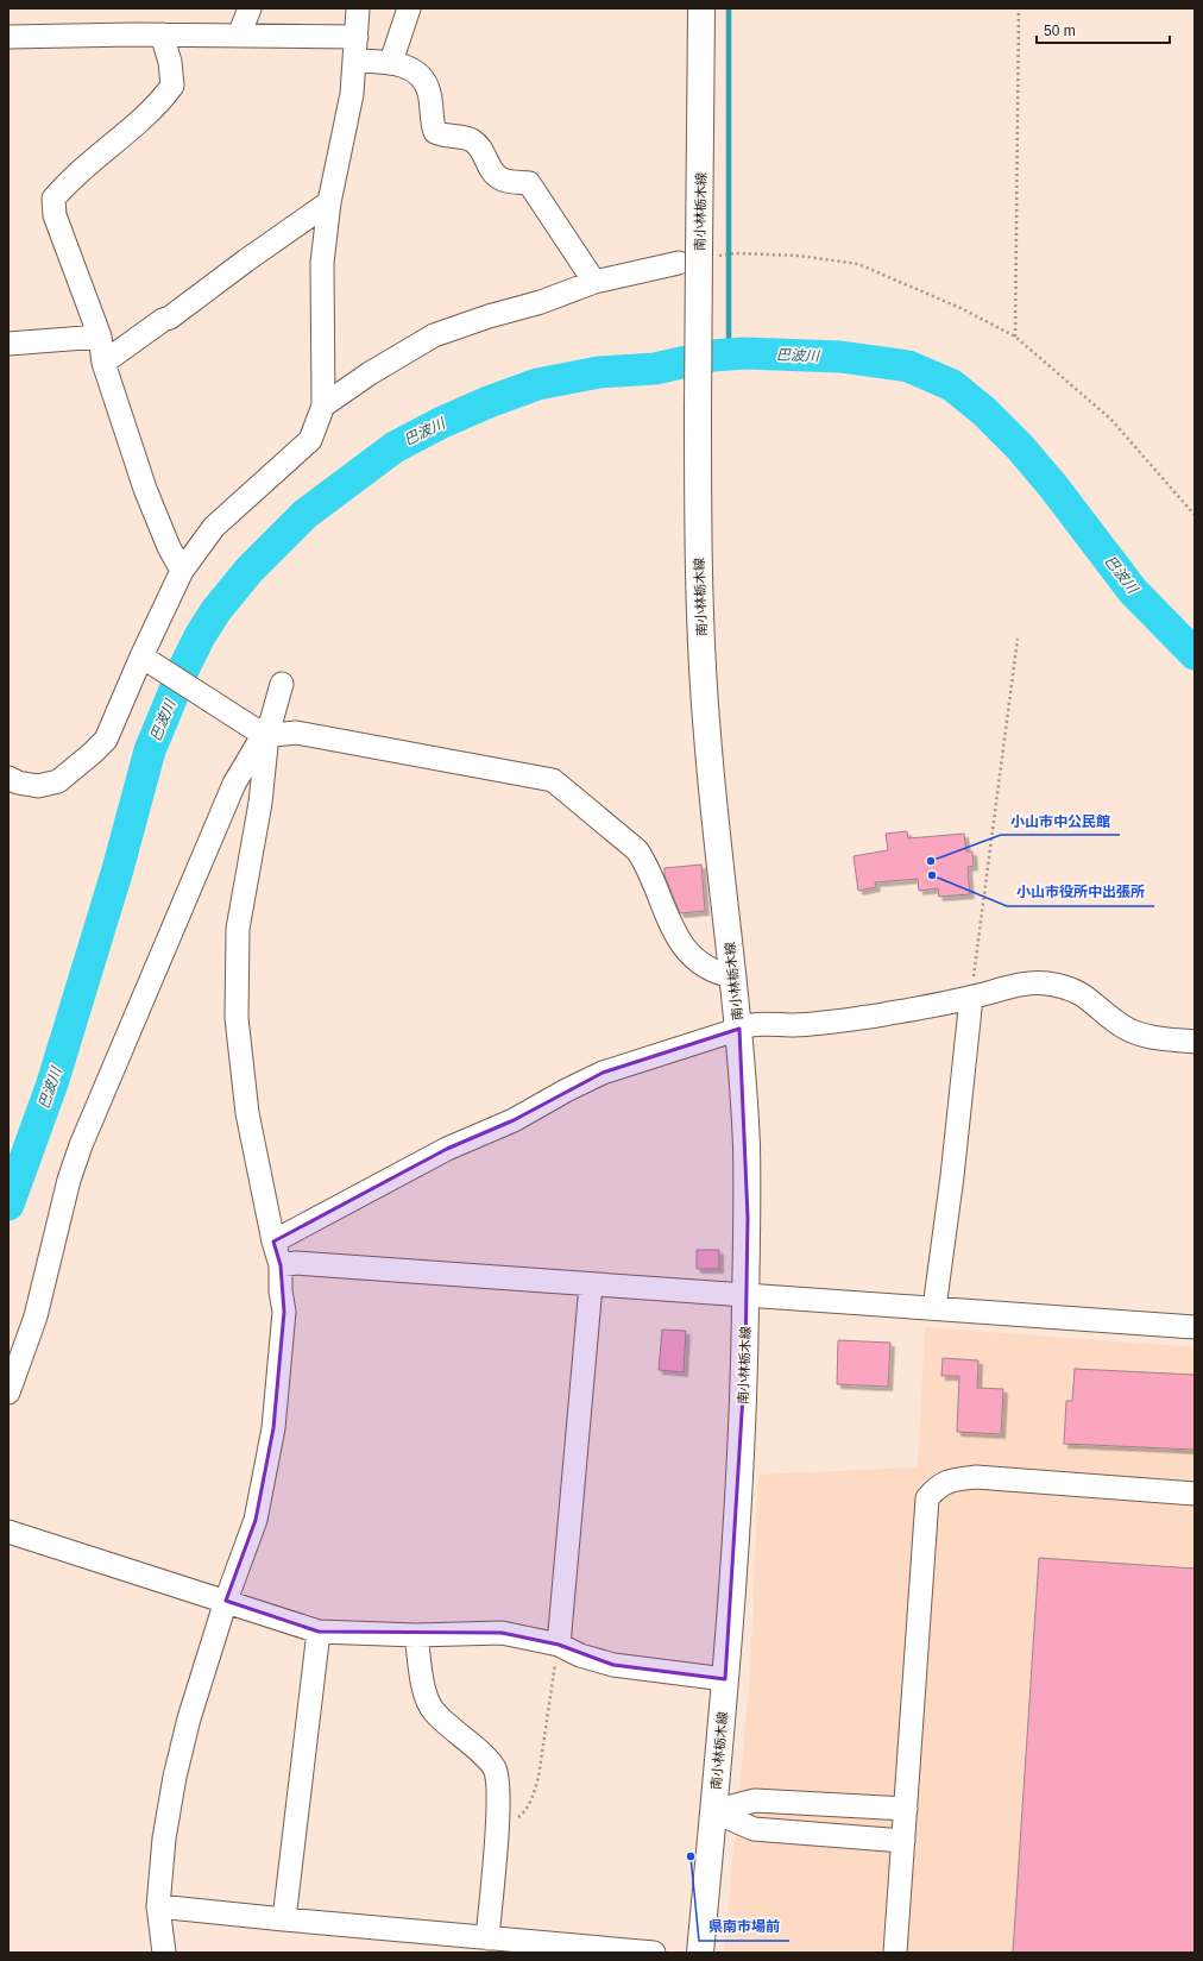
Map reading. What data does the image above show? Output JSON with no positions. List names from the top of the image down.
{
  "streets": {
    "main road": ["南小林栃木線"]
  },
  "water": ["巴波川"],
  "places": ["小山市中公民館", "小山市役所中出張所", "県南市場前"],
  "scale_bar": "50 m"
}
